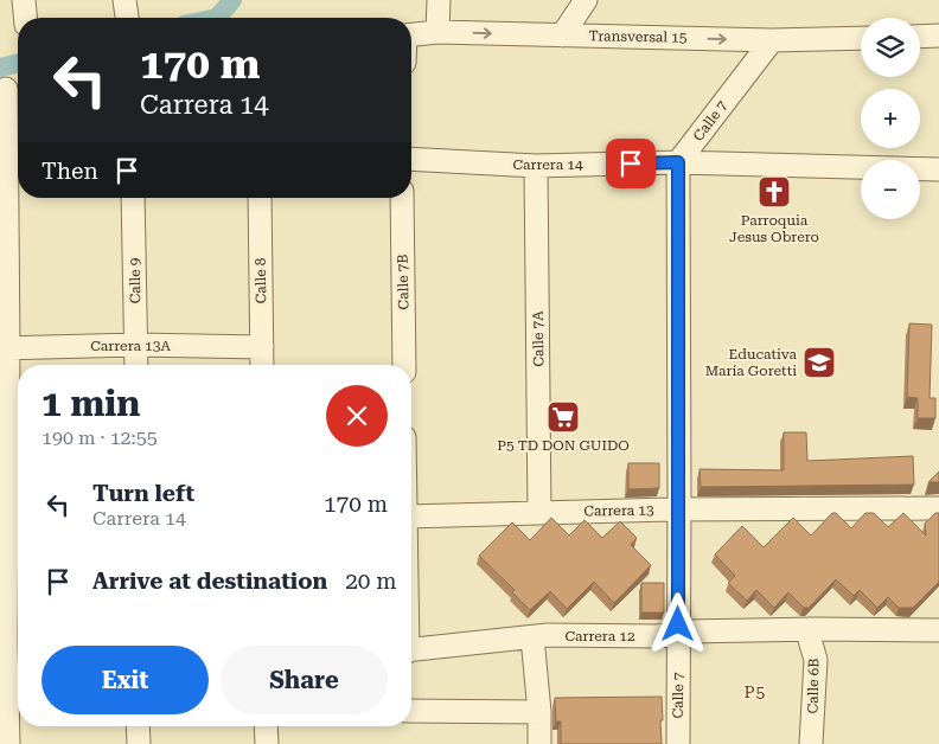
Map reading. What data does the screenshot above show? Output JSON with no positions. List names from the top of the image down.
{
  "streets": {
    "street": [
      "Transversal 15",
      "Calle 7",
      "Carrera 14",
      "Calle 9",
      "Calle 8",
      "Calle 7B",
      "Calle 7A",
      "Carrera 13A",
      "Carrera 13",
      "Carrera 12",
      "Calle 6B"
    ]
  },
  "crossings": [
    ["Transversal 15", "Calle 7"],
    ["Calle 7", "Carrera 14"],
    ["Calle 7", "Carrera 13"],
    ["Calle 7", "Carrera 12"],
    ["Carrera 14", "Calle 7A"],
    ["Calle 9", "Carrera 13A"],
    ["Calle 8", "Carrera 13A"],
    ["Calle 7A", "Carrera 13"],
    ["Carrera 12", "Calle 6B"]
  ],
  "one_way": ["Transversal 15"],
  "districts": ["P5"],
  "places": {
    "church": ["Parroquia Jesus Obrero"],
    "school or university": ["Educativa María Goretti"],
    "supermarket": ["P5 TD DON GUIDO"]
  },
  "page": {
    "map_buttons": ["+", "−"],
    "turn": ["170 m", "Carrera 14"],
    "then": "Then",
    "heading": ["1 min", "190 m · 12:55"],
    "list": [
      {
        "name": "Turn left",
        "note": "Carrera 14",
        "value": "170 m"
      },
      {
        "name": "Arrive at destination",
        "value": "20 m"
      }
    ],
    "buttons": ["Exit", "Share"]
  }
}
